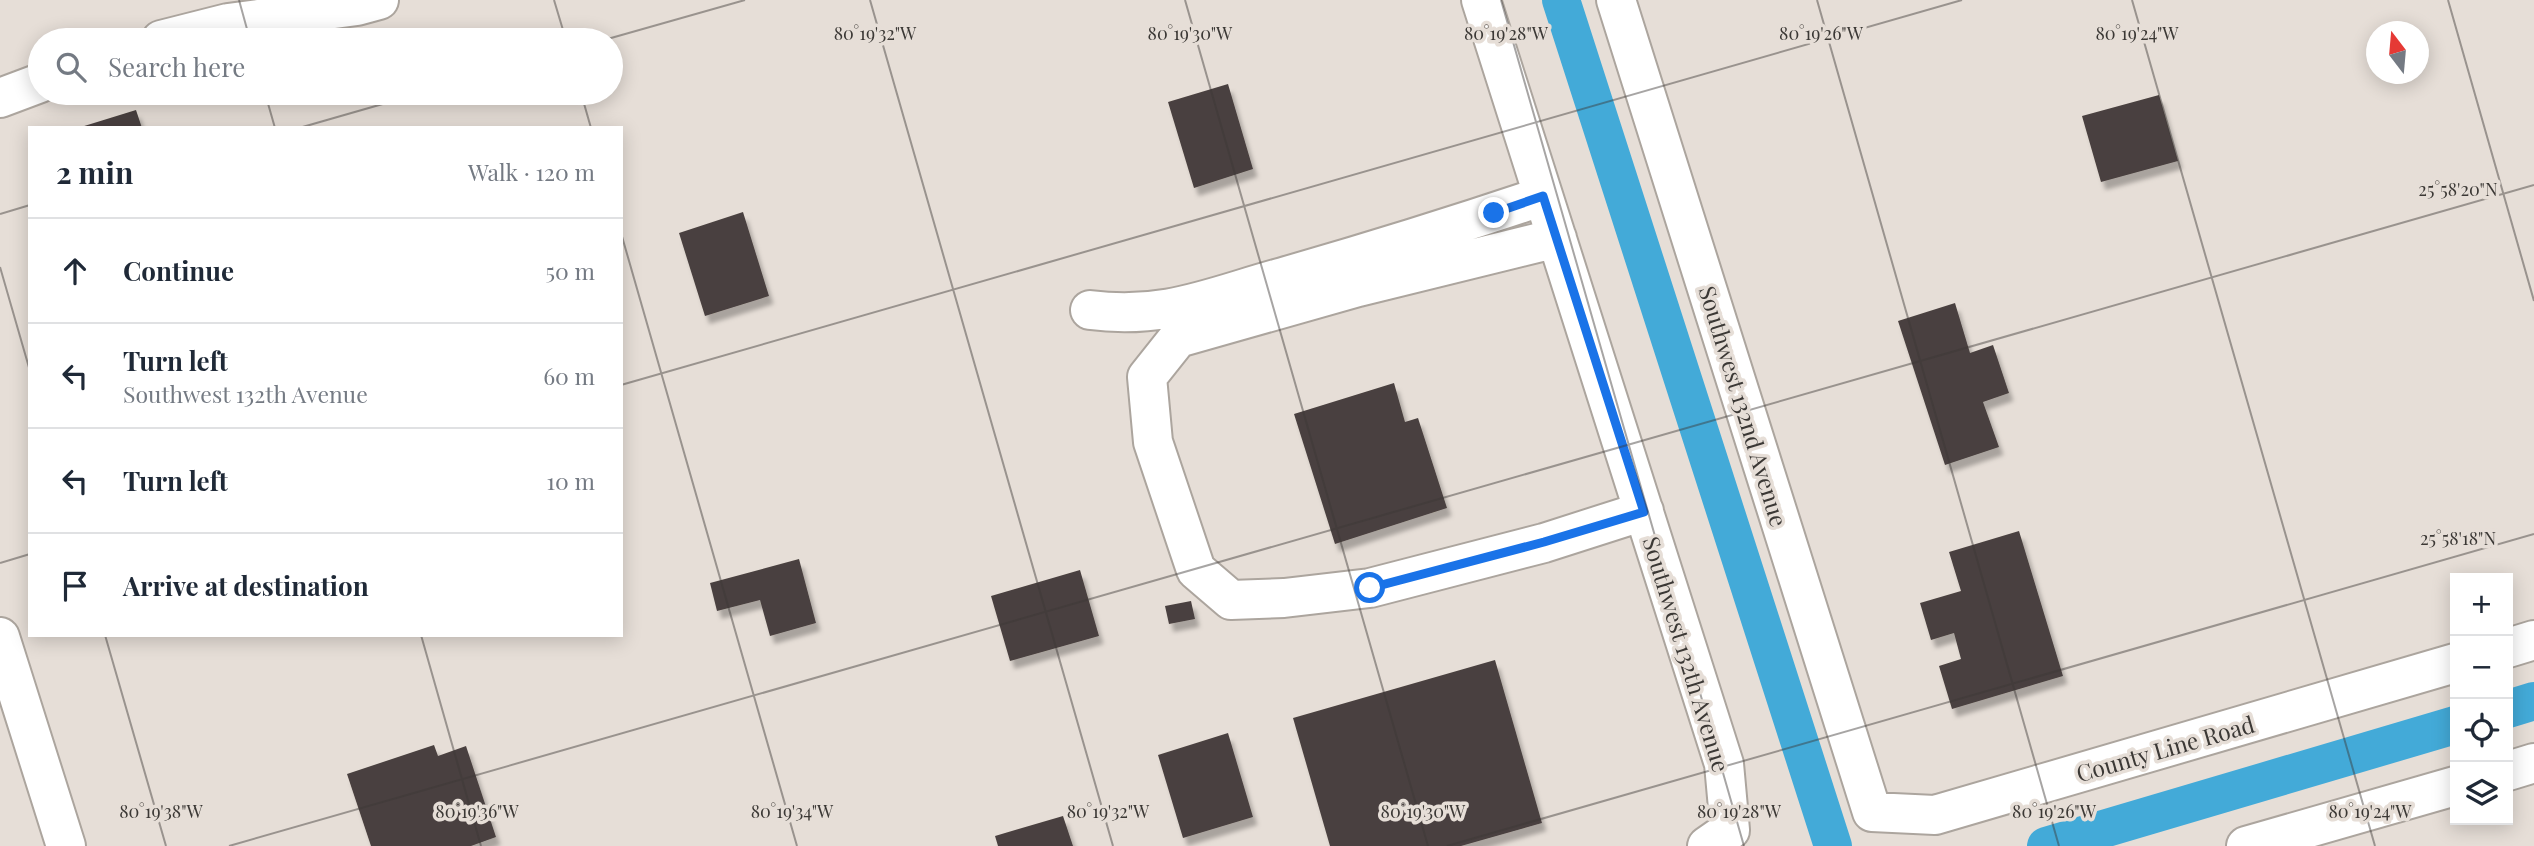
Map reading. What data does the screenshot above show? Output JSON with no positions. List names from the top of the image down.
{
  "streets": {
    "street": ["Southwest 132nd Avenue", "Southwest 132th Avenue", "County Line Road"]
  },
  "crossings": [
    ["Southwest 132nd Avenue", "County Line Road"]
  ],
  "north": "top",
  "page": {
    "search": "Search here",
    "heading": ["2 min", "Walk · 120 m"],
    "list": [
      ["Continue", "50 m"],
      ["Turn left", "Southwest 132th Avenue", "60 m"],
      ["Turn left", "10 m"],
      "Arrive at destination"
    ],
    "map_buttons": ["+", "−"]
  },
  "coordinates": [
    "80°19'32\"W",
    "80°19'30\"W",
    "80°19'28\"W",
    "80°19'26\"W",
    "80°19'24\"W",
    "25°58'20\"N",
    "25°58'18\"N",
    "80°19'38\"W",
    "80°19'36\"W",
    "80°19'34\"W"
  ]
}
